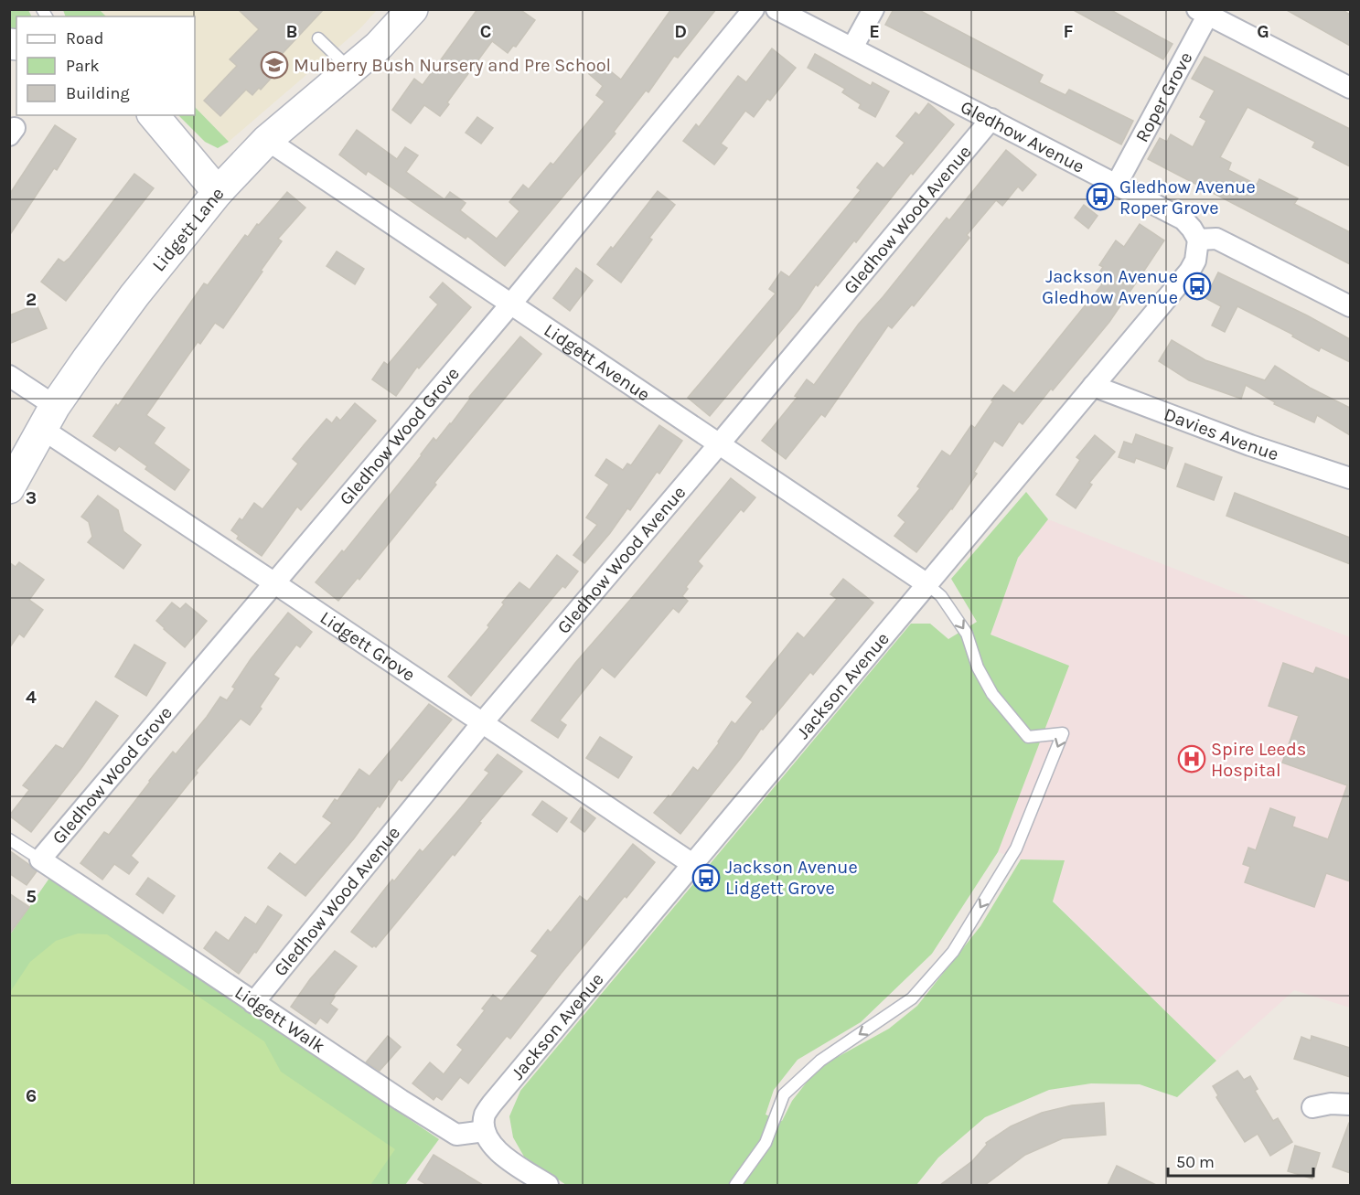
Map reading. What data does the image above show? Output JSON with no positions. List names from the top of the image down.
{
  "streets": {
    "street": [
      "Roper Grove",
      "Gledhow Avenue",
      "Gledhow Wood Avenue",
      "Lidgett Lane",
      "Lidgett Avenue",
      "Davies Avenue",
      "Gledhow Wood Grove",
      "Lidgett Grove",
      "Jackson Avenue",
      "Lidgett Walk"
    ]
  },
  "crossings": [
    ["Roper Grove", "Gledhow Avenue"],
    ["Gledhow Avenue", "Gledhow Wood Avenue"],
    ["Gledhow Avenue", "Jackson Avenue"],
    ["Gledhow Wood Avenue", "Lidgett Avenue"],
    ["Gledhow Wood Avenue", "Lidgett Grove"],
    ["Gledhow Wood Avenue", "Lidgett Walk"],
    ["Lidgett Lane", "Lidgett Avenue"],
    ["Lidgett Lane", "Lidgett Grove"],
    ["Lidgett Avenue", "Gledhow Wood Grove"],
    ["Lidgett Avenue", "Jackson Avenue"],
    ["Davies Avenue", "Jackson Avenue"],
    ["Gledhow Wood Grove", "Lidgett Grove"],
    ["Gledhow Wood Grove", "Lidgett Walk"],
    ["Lidgett Grove", "Jackson Avenue"],
    ["Jackson Avenue", "Lidgett Walk"]
  ],
  "places": {
    "school or university": ["Mulberry Bush Nursery and Pre School"],
    "bus stop": ["Gledhow Avenue Roper Grove", "Jackson Avenue Gledhow Avenue", "Jackson Avenue Lidgett Grove"],
    "hospital": ["Spire Leeds Hospital"]
  },
  "legend": ["Road", "Park", "Building"],
  "scale_bar": "50 m",
  "grid": {
    "columns": [
      "B",
      "C",
      "D",
      "E",
      "F",
      "G"
    ],
    "rows": [
      "2",
      "3",
      "4",
      "5",
      "6"
    ]
  }
}
